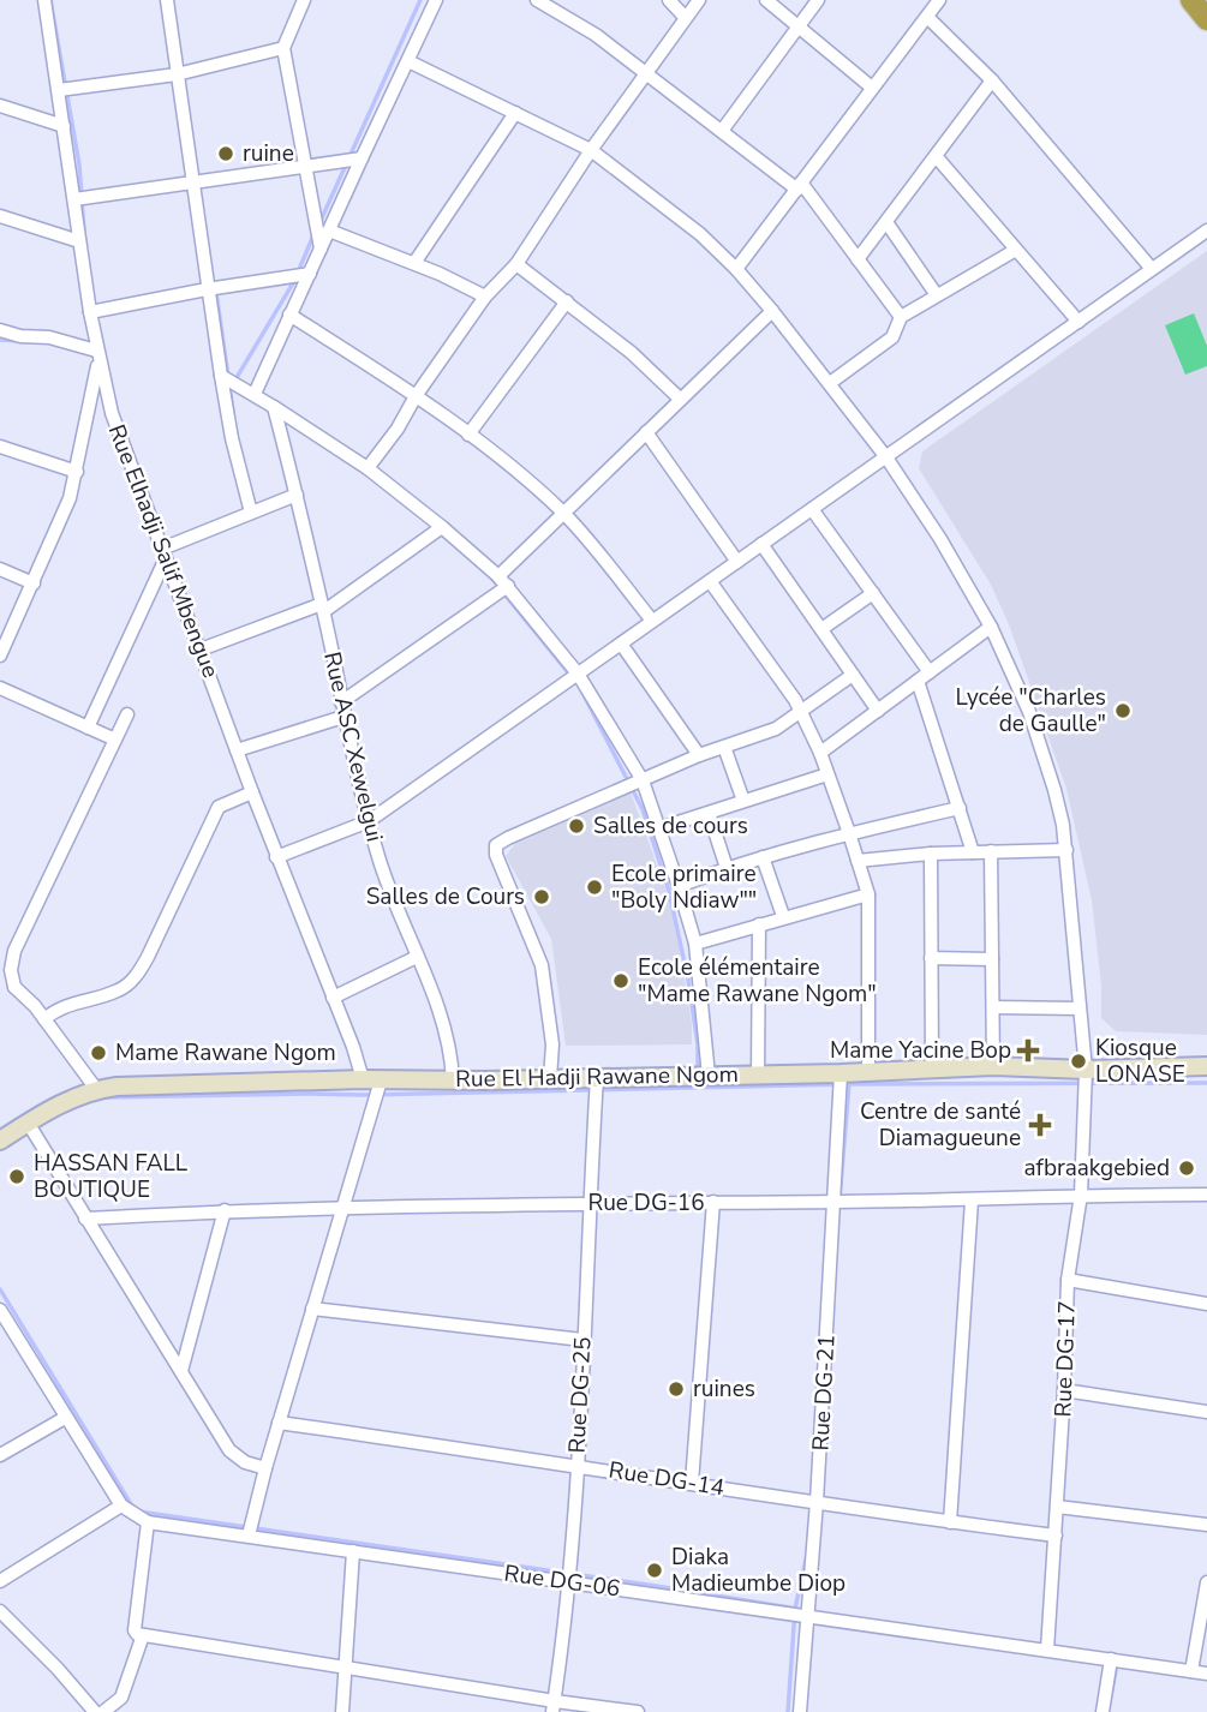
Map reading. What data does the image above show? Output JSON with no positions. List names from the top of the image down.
{
  "streets": {
    "street": [
      "Rue Elhadji Salif Mbengue",
      "Rue ASC Xewelgui",
      "Rue El Hadji Rawane Ngom",
      "Rue DG-16",
      "Rue DG-17",
      "Rue DG-21",
      "Rue DG-25",
      "Rue DG-14",
      "Rue DG-06"
    ]
  },
  "crossings": [
    ["Rue Elhadji Salif Mbengue", "Rue El Hadji Rawane Ngom"],
    ["Rue ASC Xewelgui", "Rue El Hadji Rawane Ngom"],
    ["Rue El Hadji Rawane Ngom", "Rue DG-17"],
    ["Rue El Hadji Rawane Ngom", "Rue DG-21"],
    ["Rue El Hadji Rawane Ngom", "Rue DG-25"],
    ["Rue DG-16", "Rue DG-17"],
    ["Rue DG-16", "Rue DG-21"],
    ["Rue DG-16", "Rue DG-25"],
    ["Rue DG-17", "Rue DG-14"],
    ["Rue DG-17", "Rue DG-06"],
    ["Rue DG-21", "Rue DG-14"],
    ["Rue DG-21", "Rue DG-06"],
    ["Rue DG-25", "Rue DG-14"],
    ["Rue DG-25", "Rue DG-06"]
  ],
  "places": {
    "other": [
      "ruine",
      "Lycée \"Charles de Gaulle\"",
      "Salles de cours",
      "Ecole primaire \"Boly Ndiaw\"\"",
      "Salles de Cours",
      "Ecole élémentaire \"Mame Rawane Ngom\"",
      "Mame Rawane Ngom",
      "Kiosque LONASE",
      "afbraakgebied",
      "HASSAN FALL BOUTIQUE",
      "ruines",
      "Diaka Madieumbe Diop"
    ],
    "health": ["Mame Yacine Bop", "Centre de santé Diamagueune"]
  }
}
